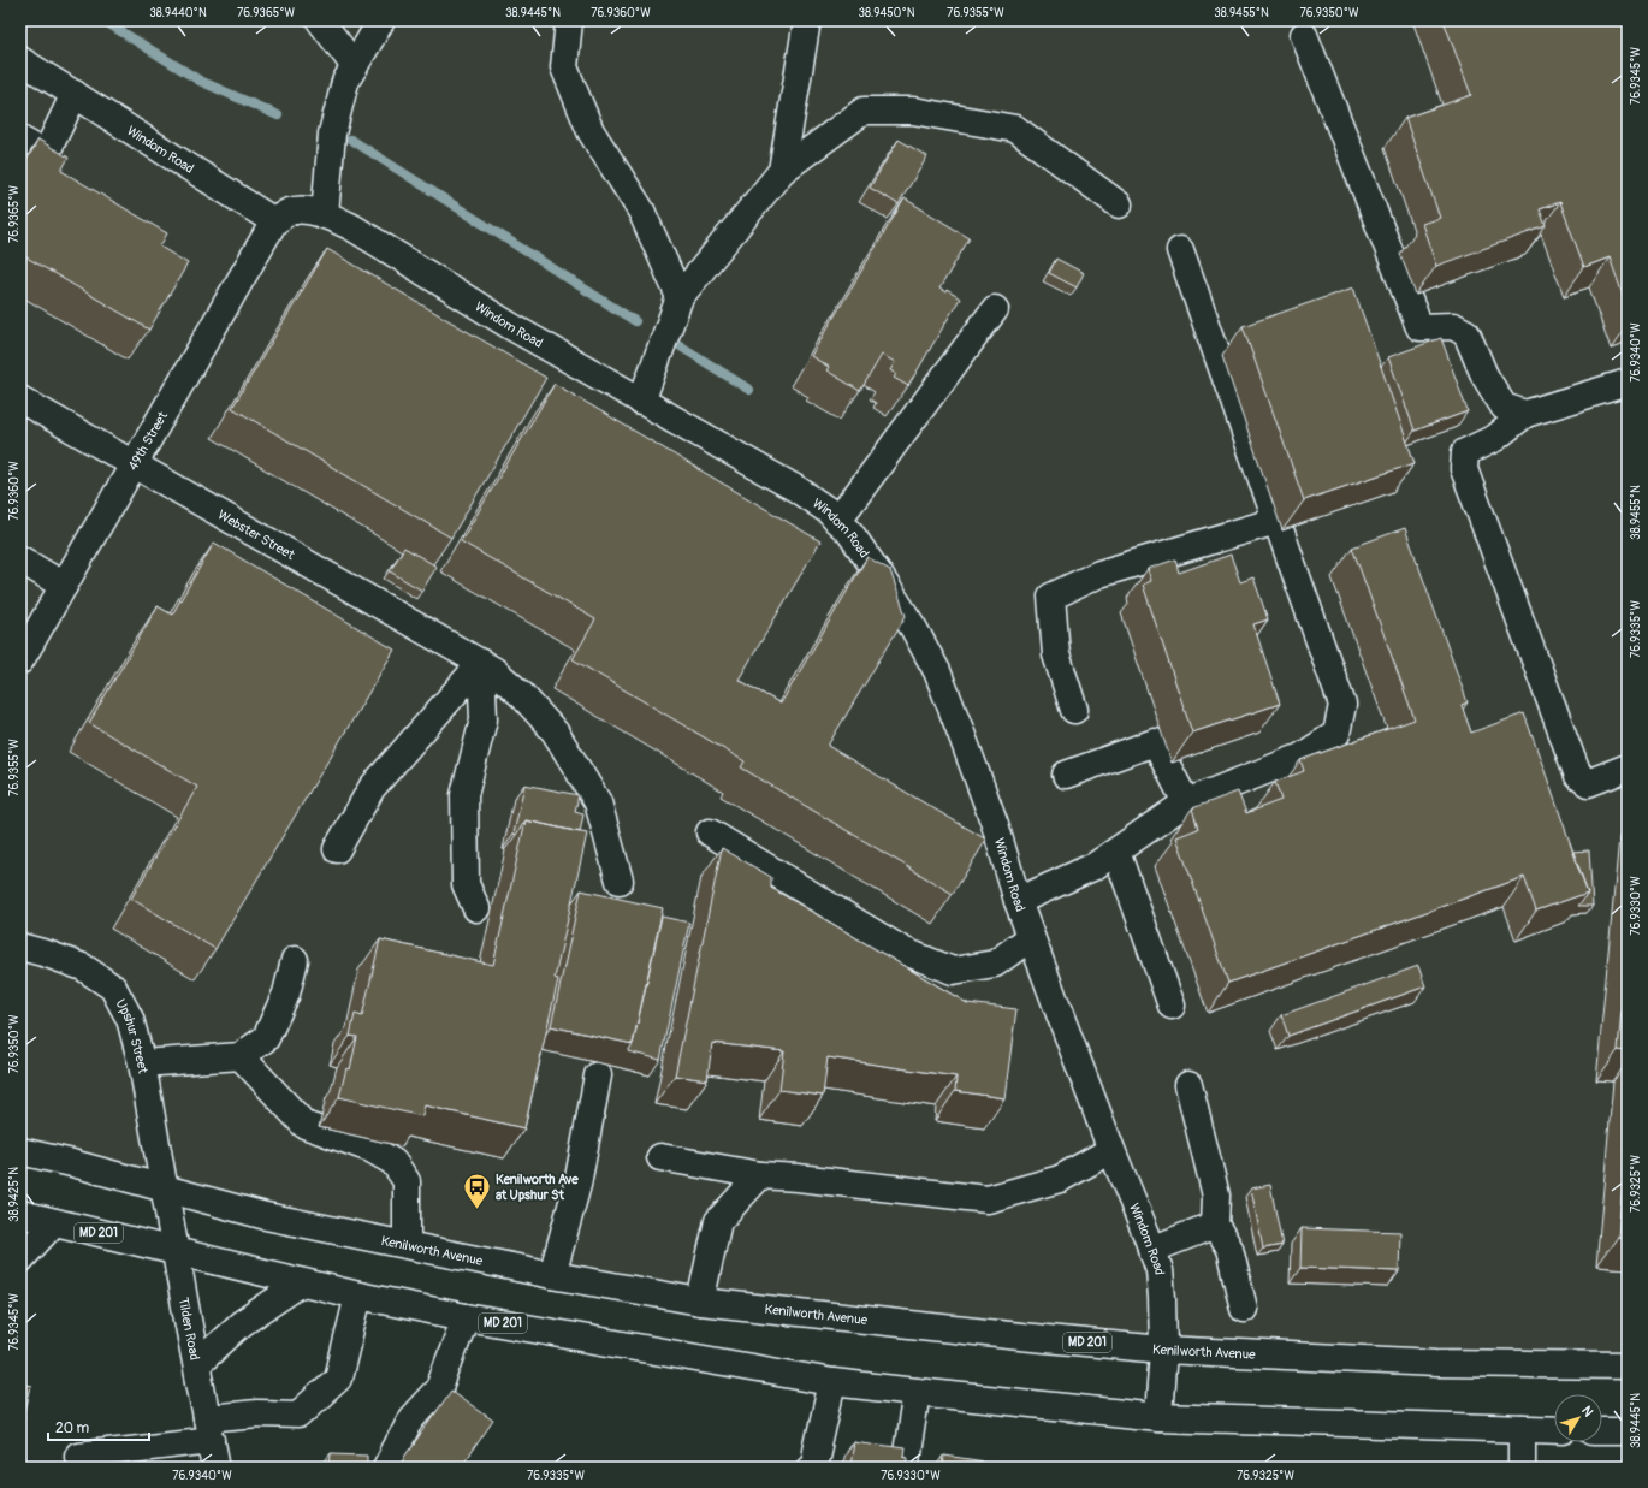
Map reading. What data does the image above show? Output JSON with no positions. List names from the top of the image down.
{
  "streets": {
    "street": [
      "Windom Road",
      "49th Street",
      "Webster Street",
      "Upshur Street",
      "MD 201",
      "Kenilworth Avenue",
      "Tilden Road"
    ]
  },
  "crossings": [
    ["Windom Road", "49th Street"],
    ["Windom Road", "MD 201"],
    ["Windom Road", "Kenilworth Avenue"],
    ["49th Street", "Webster Street"],
    ["Upshur Street", "Kenilworth Avenue"],
    ["Upshur Street", "Tilden Road"],
    ["MD 201", "Tilden Road"],
    ["Kenilworth Avenue", "Tilden Road"]
  ],
  "places": {
    "bus stop": ["Kenilworth Ave at Upshur St"]
  },
  "scale_bar": "20 m",
  "north": "top right",
  "coordinates": [
    "38.9440°N",
    "76.9365°W",
    "38.9445°N",
    "76.9360°W",
    "38.9450°N",
    "76.9355°W",
    "38.9455°N",
    "76.9350°W",
    "76.9345°W",
    "76.9340°W",
    "76.9335°W",
    "76.9330°W",
    "76.9325°W",
    "38.9425°N"
  ]
}
